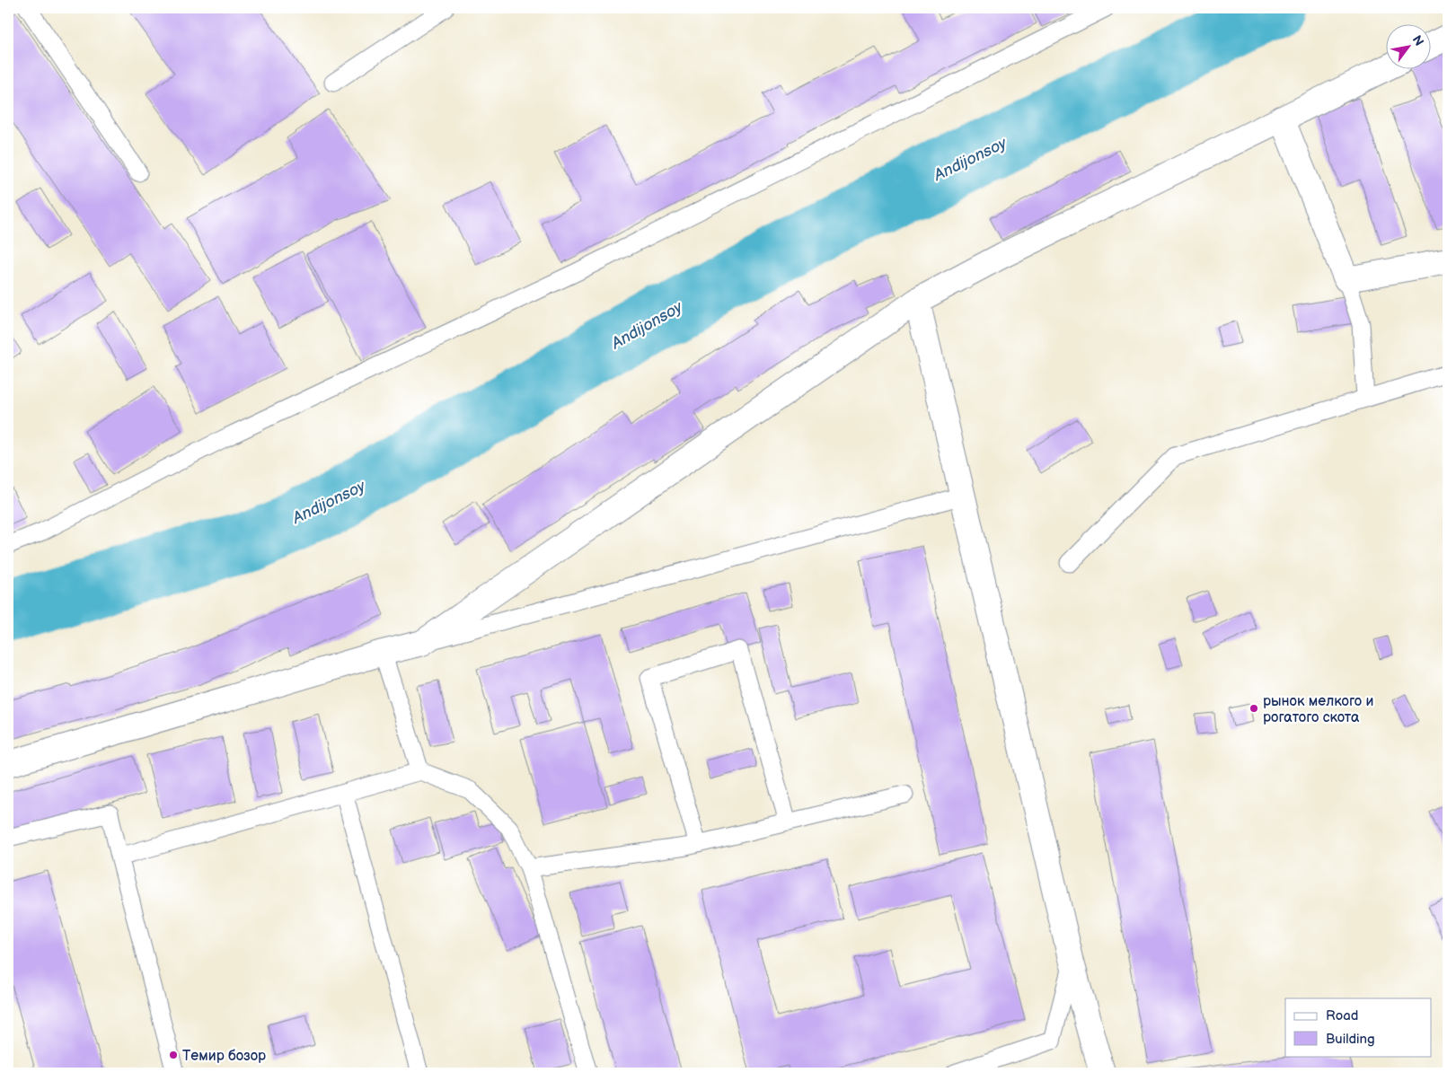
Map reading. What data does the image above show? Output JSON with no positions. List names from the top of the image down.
{
  "water": ["Andijonsoy"],
  "places": ["рынок мелкого и рогатого скота", "Темир бозор"],
  "legend": ["Road", "Building"],
  "north": "top right"
}
